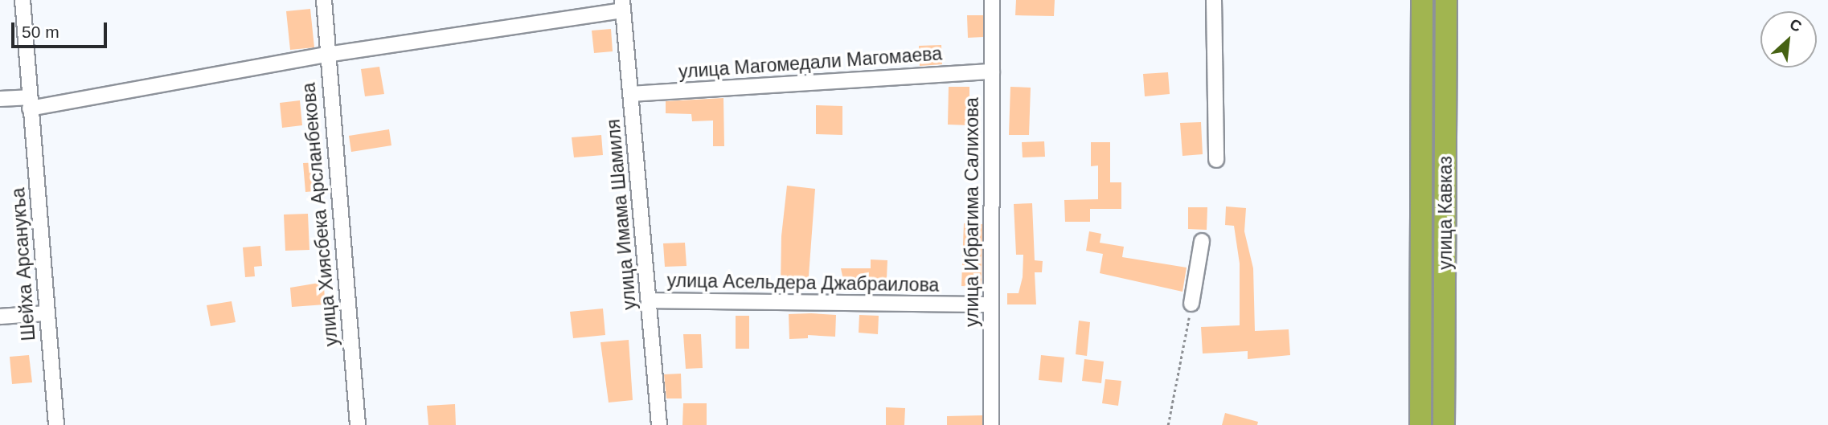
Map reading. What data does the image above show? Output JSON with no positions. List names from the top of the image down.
{
  "streets": {
    "highway": ["улица Кавказ"],
    "street": [
      "улица Магомедали Магомаева",
      "улица Ибрагима Салихова",
      "улица Хиясбека Арсланбекова",
      "улица Имама Шамиля",
      "Шейха Арсанукъа",
      "улица Асельдера Джабраилова"
    ]
  },
  "crossings": [
    ["улица Магомедали Магомаева", "улица Ибрагима Салихова"],
    ["улица Магомедали Магомаева", "улица Имама Шамиля"],
    ["улица Ибрагима Салихова", "улица Асельдера Джабраилова"],
    ["улица Имама Шамиля", "улица Асельдера Джабраилова"]
  ],
  "scale_bar": "50 m",
  "north": "top right"
}
